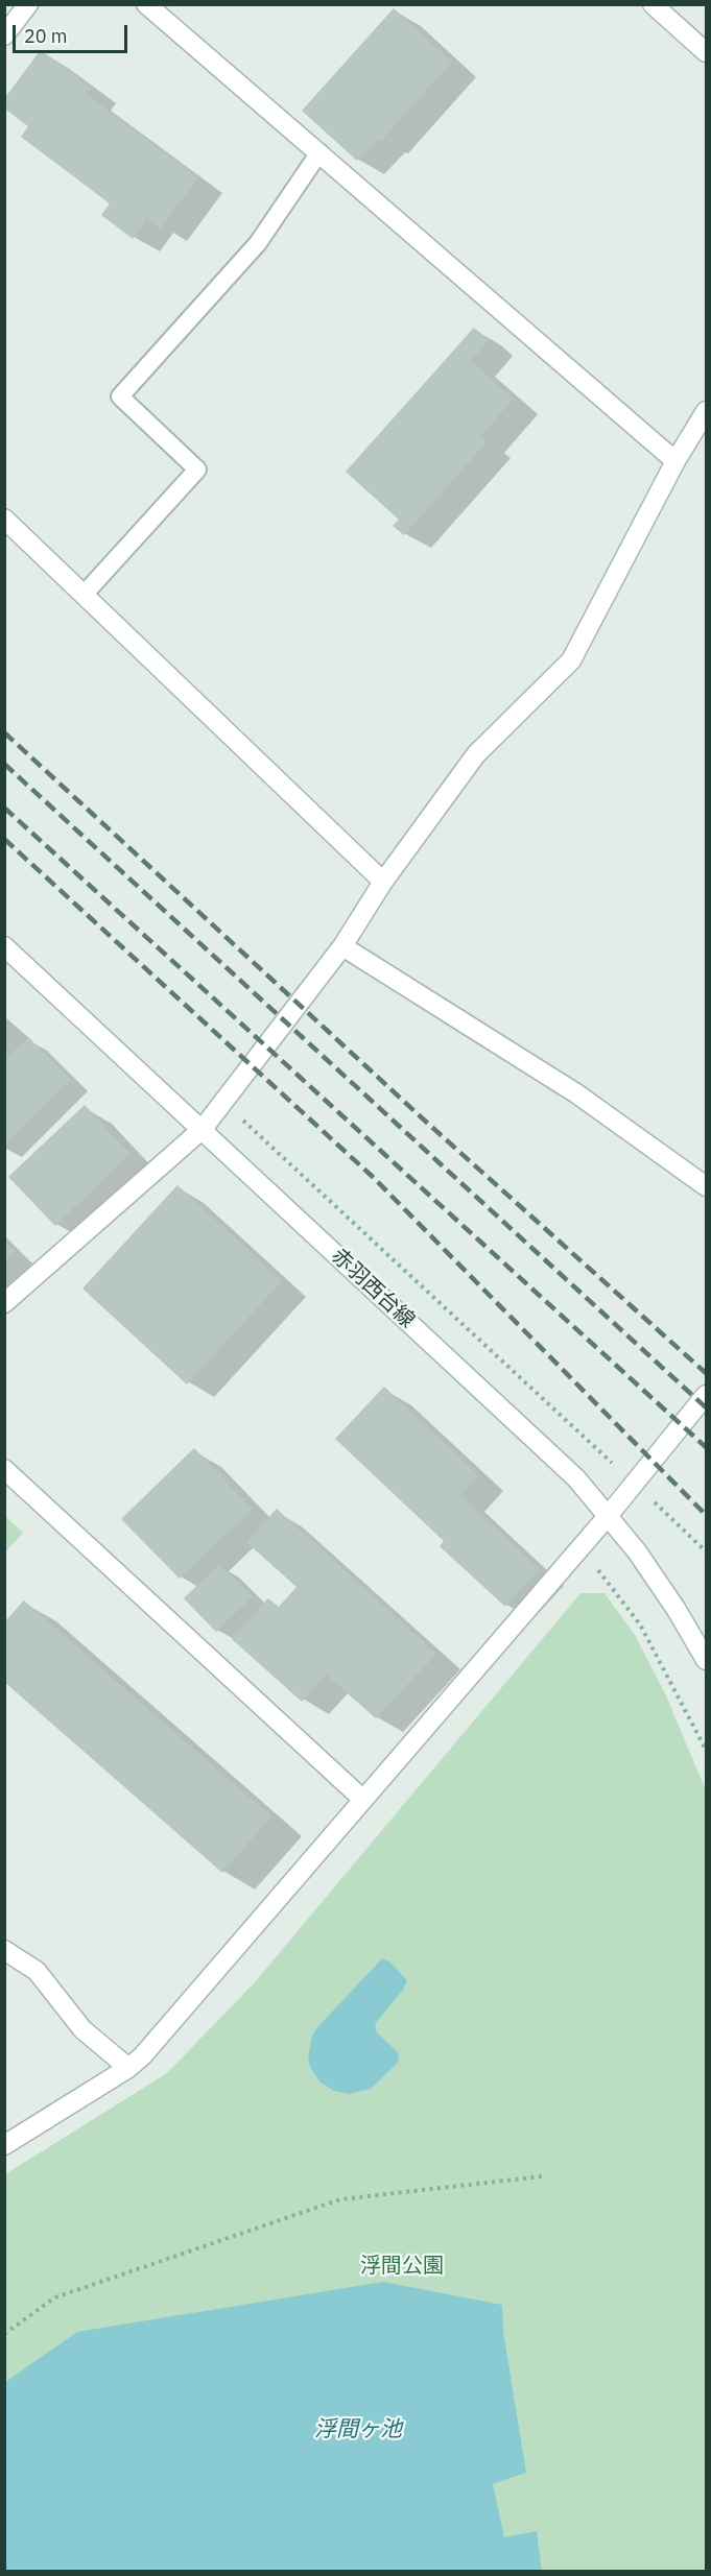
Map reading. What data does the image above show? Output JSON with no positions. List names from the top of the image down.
{
  "streets": {
    "street": ["赤羽西台線"]
  },
  "water": ["浮間ヶ池"],
  "parks": ["浮間公園"],
  "scale_bar": "20 m"
}
